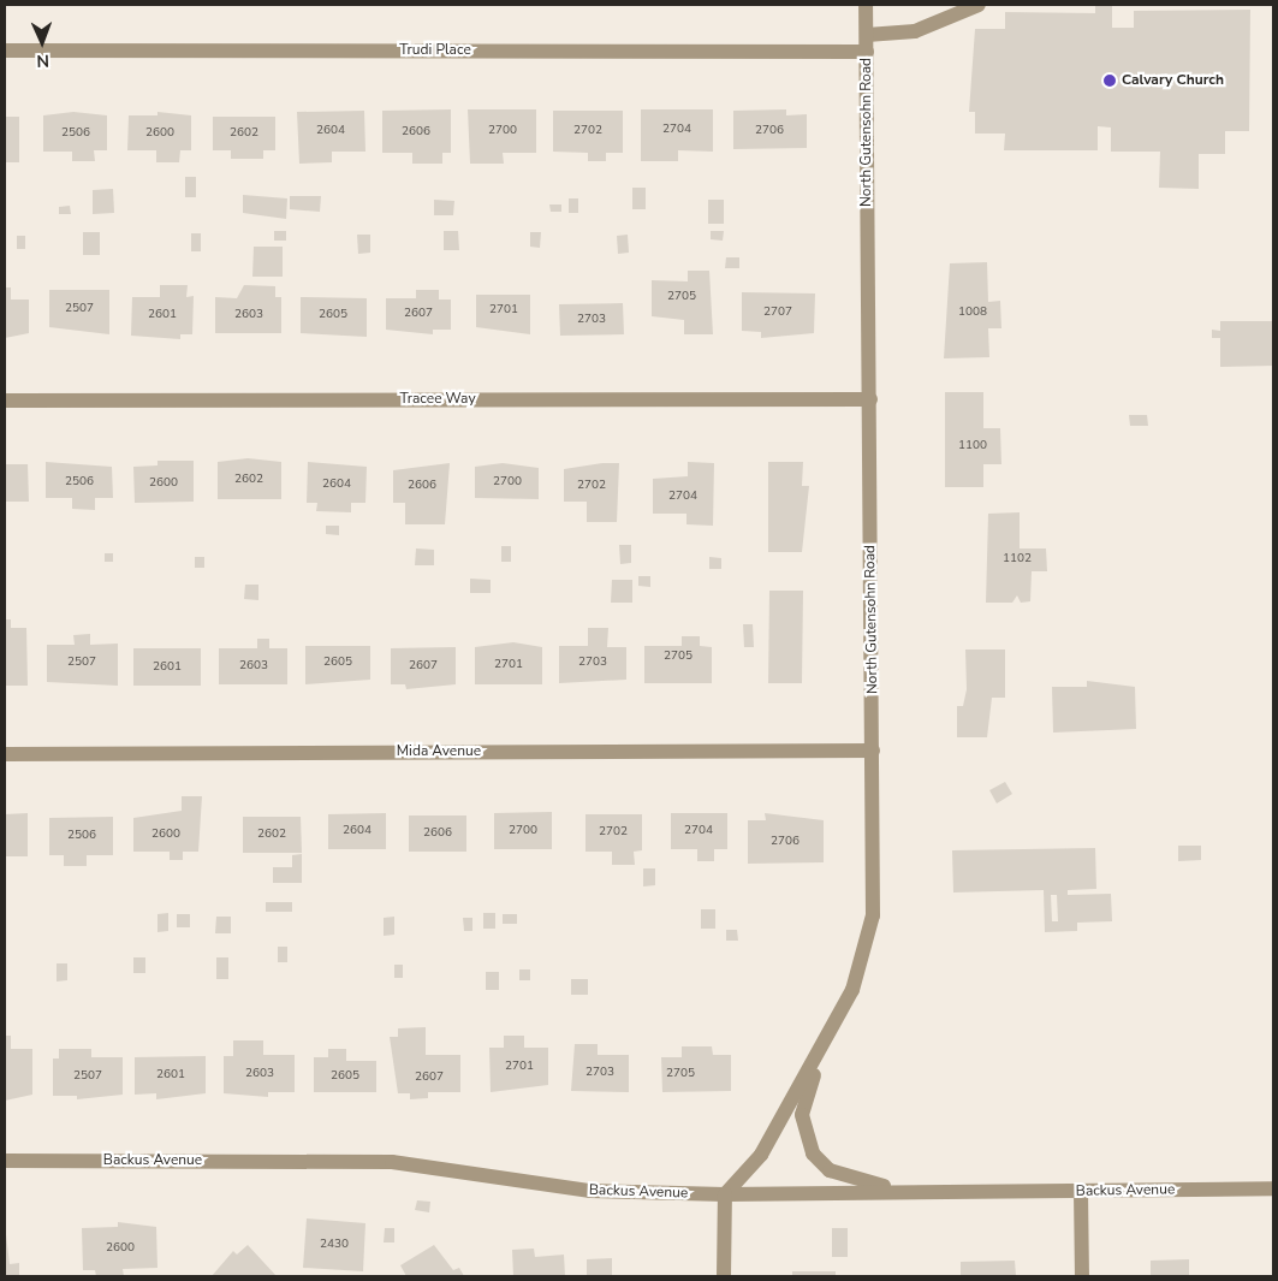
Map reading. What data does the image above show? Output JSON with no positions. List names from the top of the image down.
{
  "streets": {
    "street": [
      "Trudi Place",
      "North Gutensohn Road",
      "Tracee Way",
      "Mida Avenue",
      "Backus Avenue"
    ]
  },
  "crossings": [
    ["Trudi Place", "North Gutensohn Road"],
    ["North Gutensohn Road", "Tracee Way"],
    ["North Gutensohn Road", "Mida Avenue"],
    ["North Gutensohn Road", "Backus Avenue"]
  ],
  "places": ["Calvary Church"],
  "house_numbers": [
    "2704",
    "2604",
    "2700",
    "2702",
    "2706",
    "2606",
    "2506",
    "2600",
    "2602",
    "2705",
    "2507",
    "2701",
    "2707",
    "1008",
    "2607",
    "2601",
    "2603",
    "2605",
    "2703",
    "1100",
    "2602",
    "2506",
    "2700",
    "2600",
    "2604",
    "2606",
    "2702",
    "2704",
    "1102",
    "2705",
    "2507",
    "2605",
    "2703",
    "2701",
    "2603",
    "2607",
    "2601",
    "2604",
    "2700",
    "2704",
    "2702",
    "2606",
    "2600",
    "2602",
    "2506",
    "2706",
    "2701",
    "2703",
    "2603",
    "2705",
    "2601",
    "2507",
    "2605",
    "2607",
    "2430",
    "2600"
  ],
  "north": "bottom"
}
